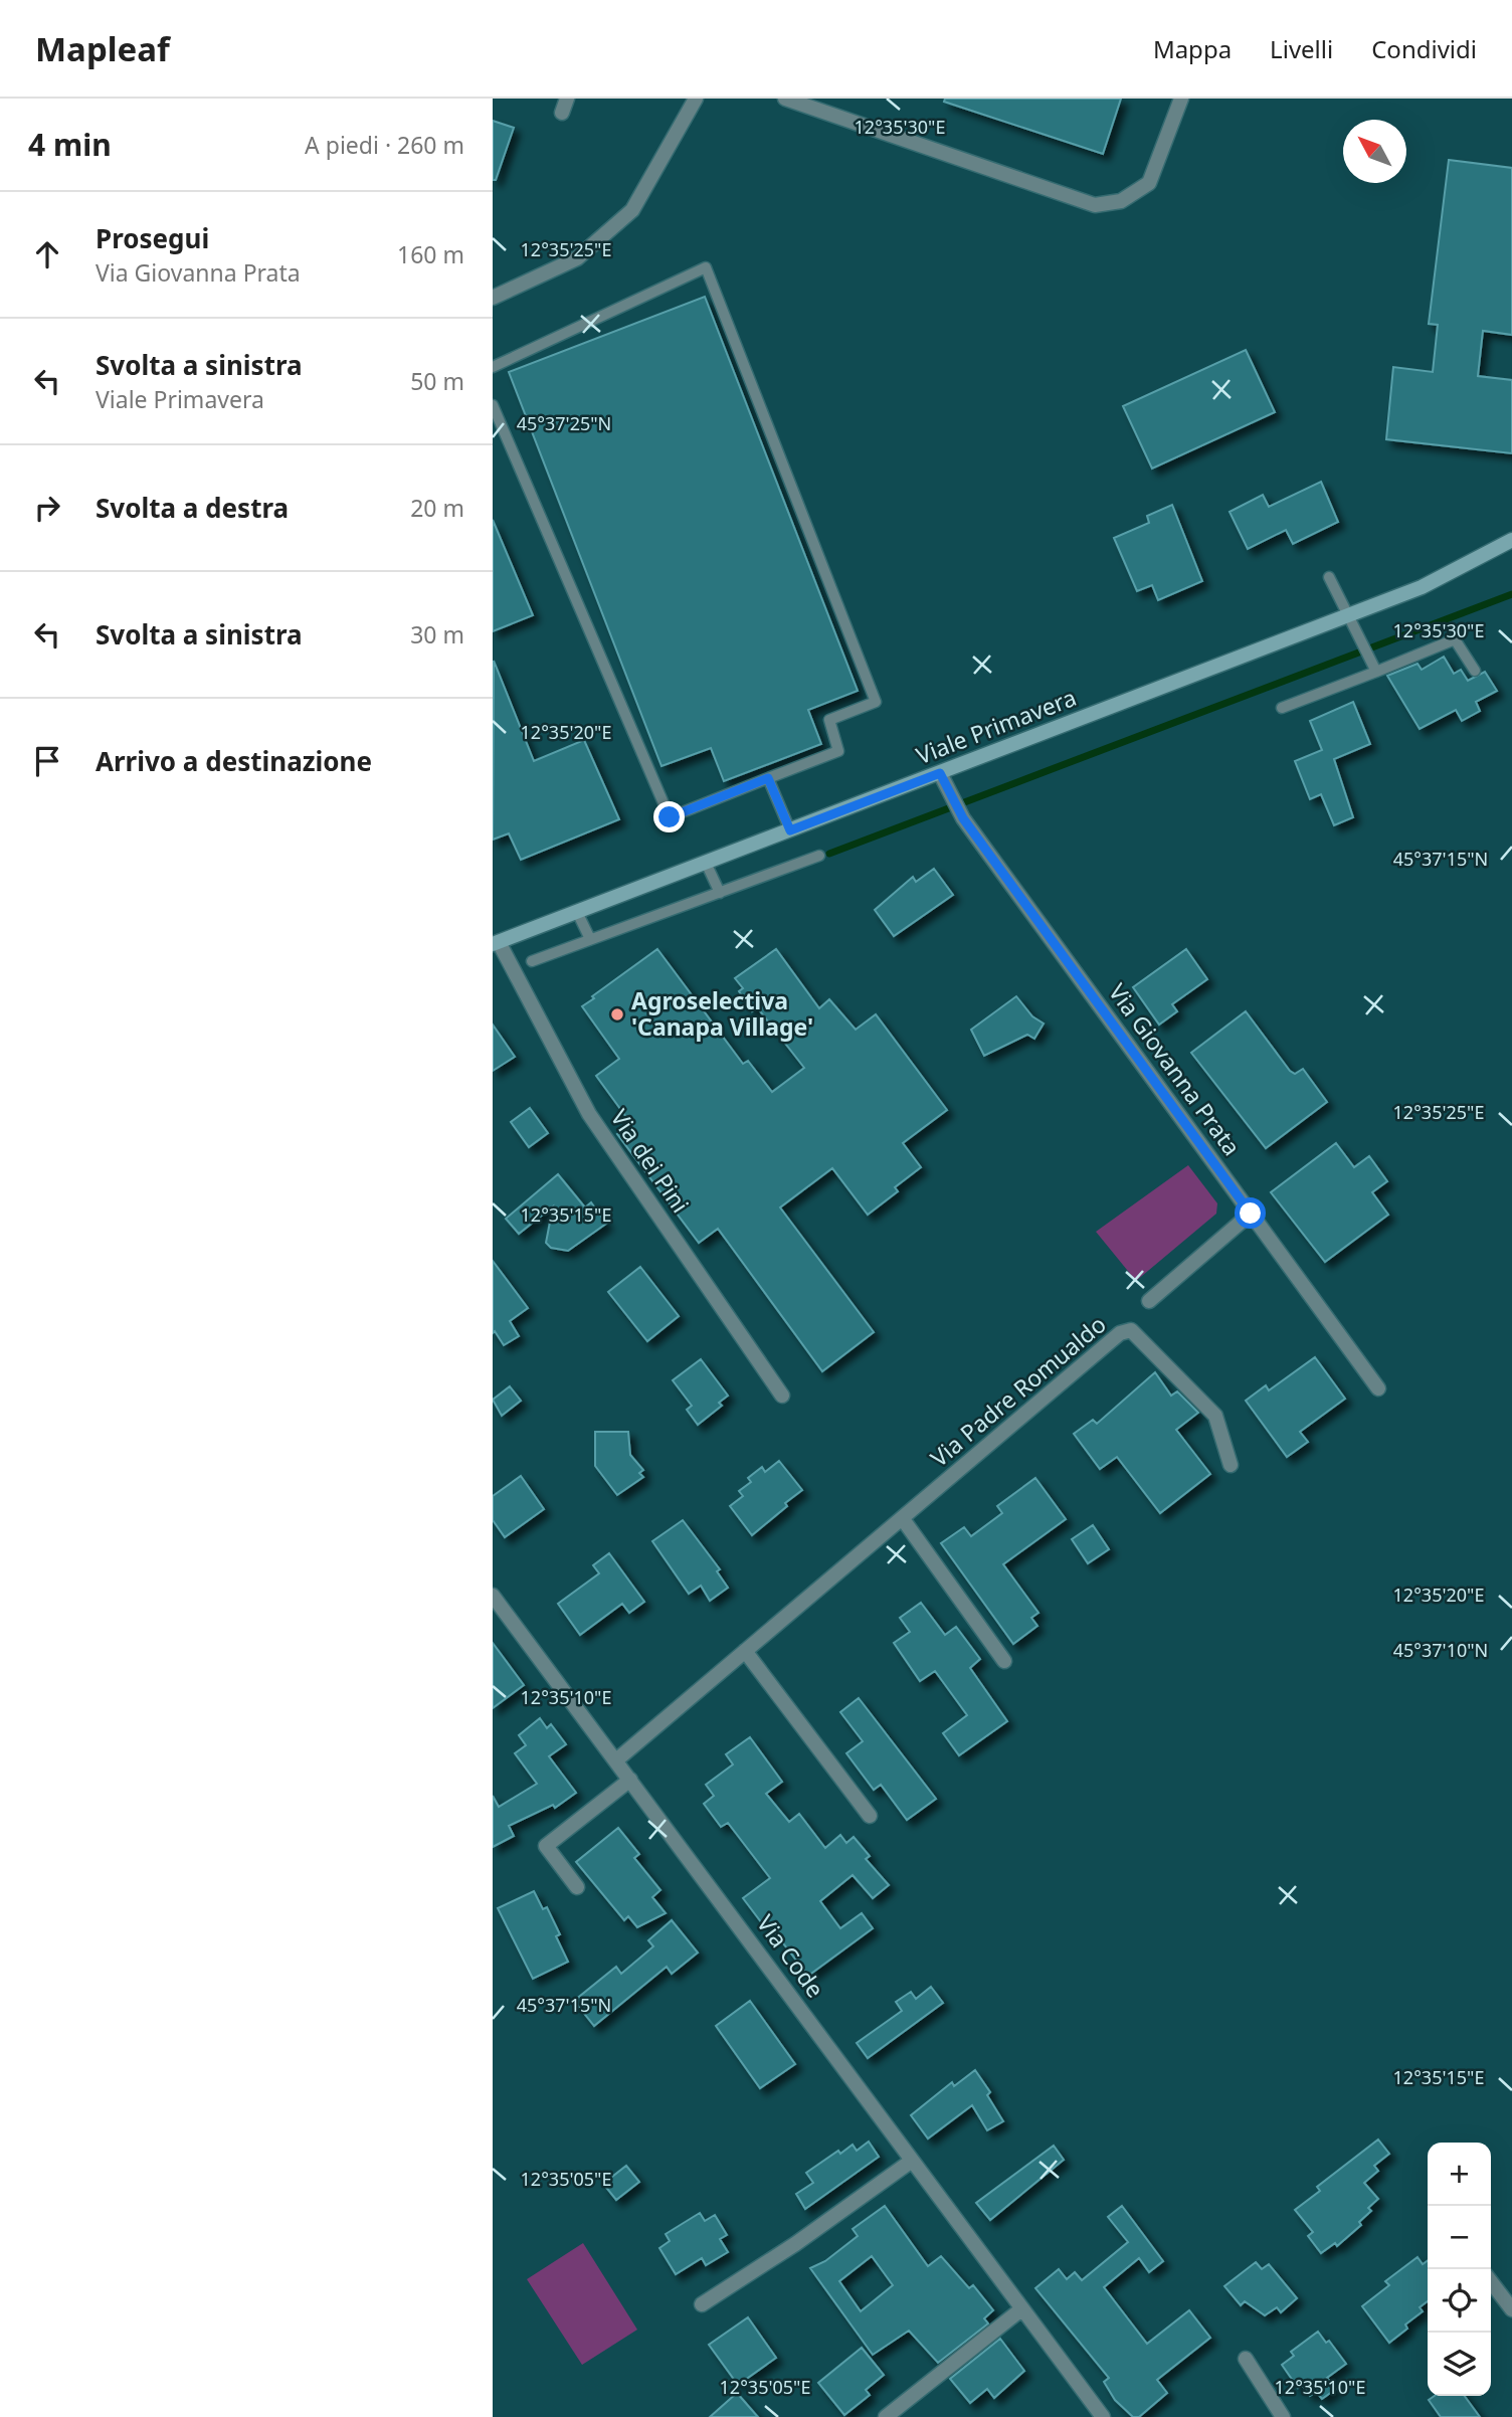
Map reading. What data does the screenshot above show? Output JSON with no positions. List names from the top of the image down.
{
  "streets": {
    "main road": ["Viale Primavera"],
    "street": [
      "Via Giovanna Prata",
      "Via dei Pini",
      "Via Padre Romualdo",
      "Via Code"
    ]
  },
  "crossings": [
    ["Viale Primavera", "Via Giovanna Prata"],
    ["Viale Primavera", "Via dei Pini"],
    ["Via Padre Romualdo", "Via Code"]
  ],
  "places": ["Agroselectiva 'Canapa Village'"],
  "north": "top left",
  "page": {
    "header": "Mapleaf",
    "nav": ["Mappa", "Livelli", "Condividi"],
    "heading": ["4 min", "A piedi · 260 m"],
    "list": [
      ["Prosegui", "Via Giovanna Prata", "160 m"],
      ["Svolta a sinistra", "Viale Primavera", "50 m"],
      ["Svolta a destra", "20 m"],
      ["Svolta a sinistra", "30 m"],
      "Arrivo a destinazione"
    ],
    "map_buttons": ["+", "−"]
  },
  "coordinates": [
    "12°35'30\"E",
    "12°35'25\"E",
    "45°37'25\"N",
    "12°35'20\"E",
    "45°37'15\"N",
    "12°35'15\"E",
    "45°37'10\"N",
    "12°35'10\"E",
    "12°35'05\"E"
  ]
}
